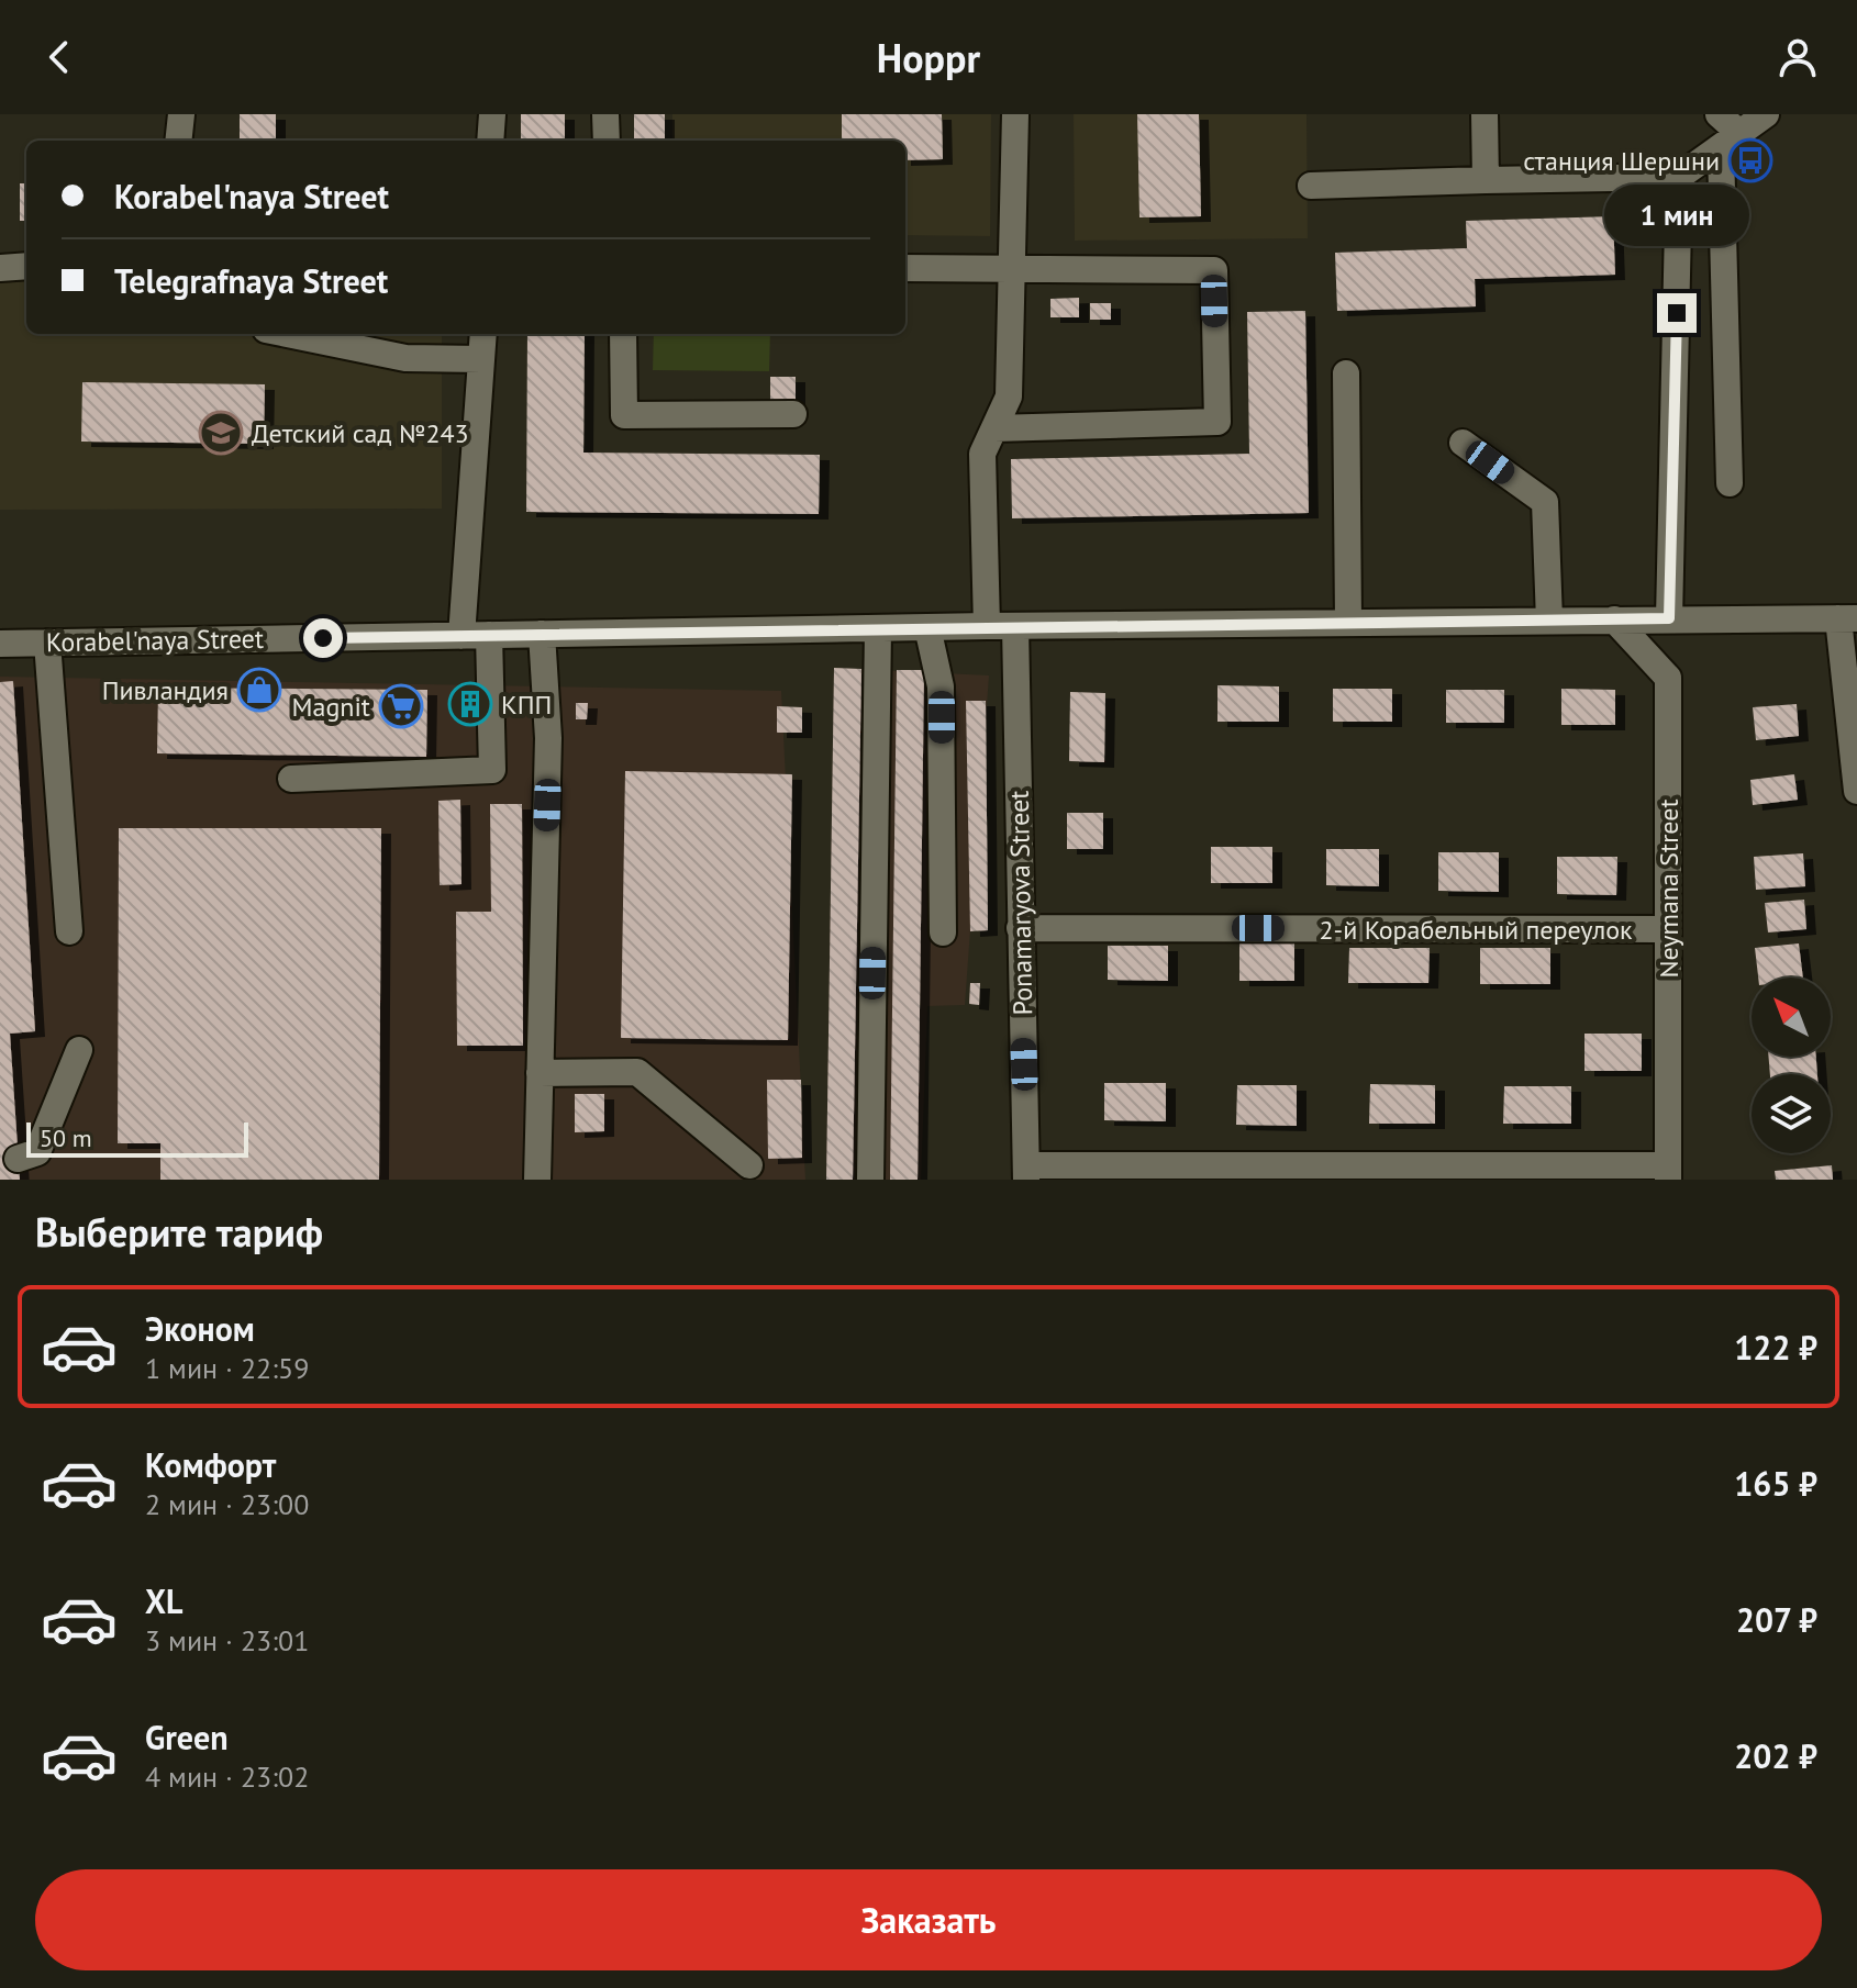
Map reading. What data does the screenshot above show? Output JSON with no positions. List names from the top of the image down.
{
  "streets": {
    "street": [
      "Korabel'naya Street",
      "Neymana Street",
      "Ponamaryova Street",
      "2-й Корабельный переулок"
    ]
  },
  "crossings": [
    ["Korabel'naya Street", "Neymana Street"],
    ["Korabel'naya Street", "Ponamaryova Street"],
    ["Neymana Street", "2-й Корабельный переулок"],
    ["Ponamaryova Street", "2-й Корабельный переулок"]
  ],
  "places": {
    "bus stop": ["станция Шершни"],
    "school or university": ["Детский сад №243"],
    "shop": ["Пивландия"],
    "building": ["КПП"],
    "supermarket": ["Magnit"]
  },
  "scale_bar": "50 m",
  "north": "top left",
  "page": {
    "header": "Hoppr",
    "banner": ["Korabel'naya Street", "Telegrafnaya Street"],
    "bubble": "1 мин",
    "scale": "50 m",
    "heading": "Выберите тариф",
    "list": [
      {
        "name": "Эконом",
        "note": "1 мин · 22:59",
        "value": "122 ₽"
      },
      {
        "name": "Комфорт",
        "note": "2 мин · 23:00",
        "value": "165 ₽"
      },
      {
        "name": "XL",
        "note": "3 мин · 23:01",
        "value": "207 ₽"
      },
      {
        "name": "Green",
        "note": "4 мин · 23:02",
        "value": "202 ₽"
      }
    ],
    "buttons": "Заказать"
  }
}
